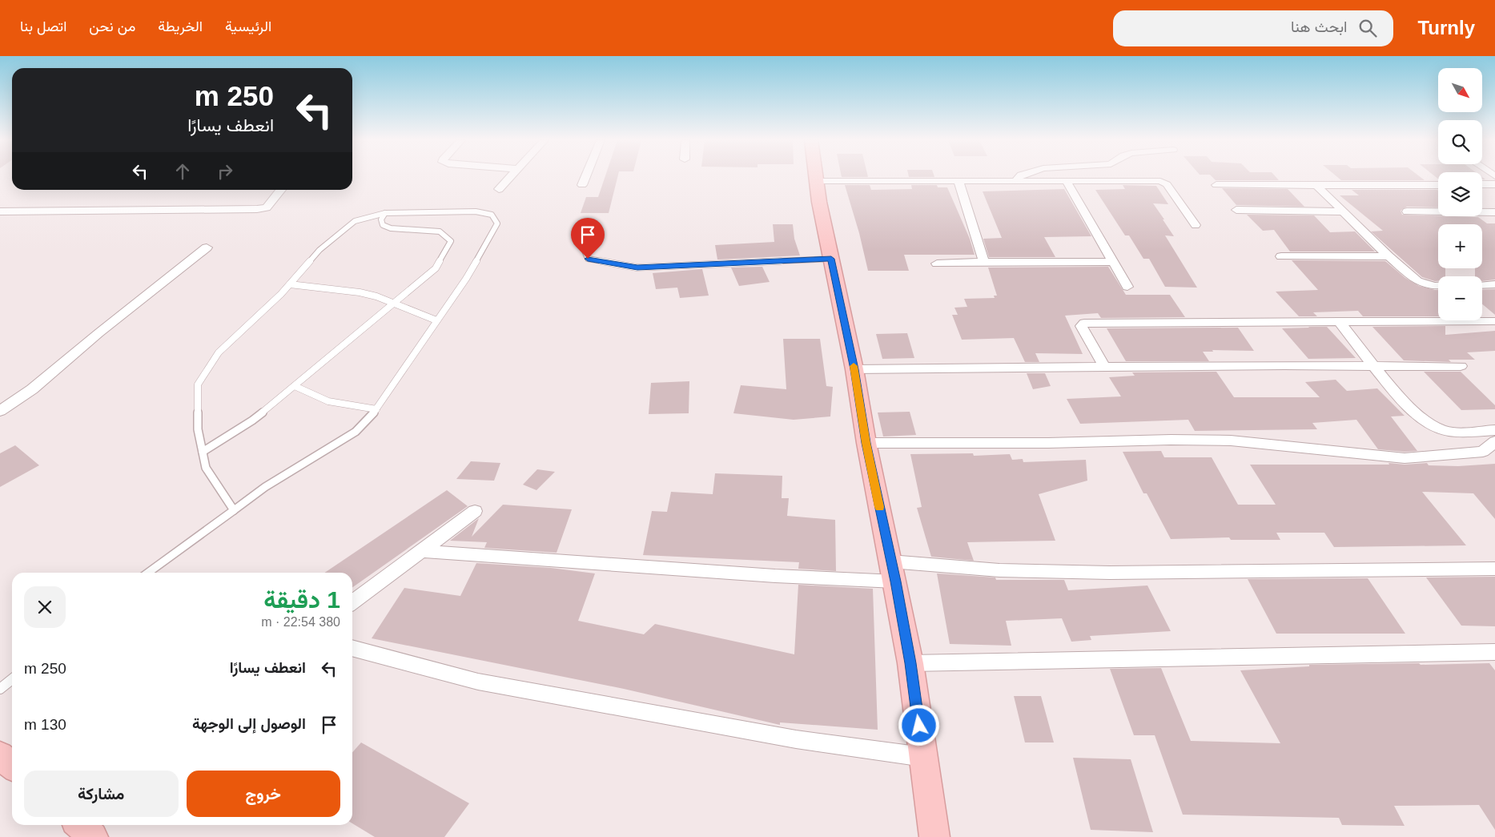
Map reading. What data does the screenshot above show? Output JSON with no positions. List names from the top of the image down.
{
  "north": "bottom right",
  "page": {
    "header": "Turnly",
    "search": "ابحث هنا",
    "nav": [
      "الرئيسية",
      "الخريطة",
      "من نحن",
      "اتصل بنا"
    ],
    "map_buttons": ["+", "−"],
    "turn": ["250 m", "انعطف يسارًا"],
    "heading": ["1 دقيقة", "380 m · 22:54"],
    "list": [
      {
        "name": "انعطف يسارًا",
        "value": "250 m"
      },
      {
        "name": "الوصول إلى الوجهة",
        "value": "130 m"
      }
    ],
    "buttons": ["خروج", "مشاركة"]
  }
}
